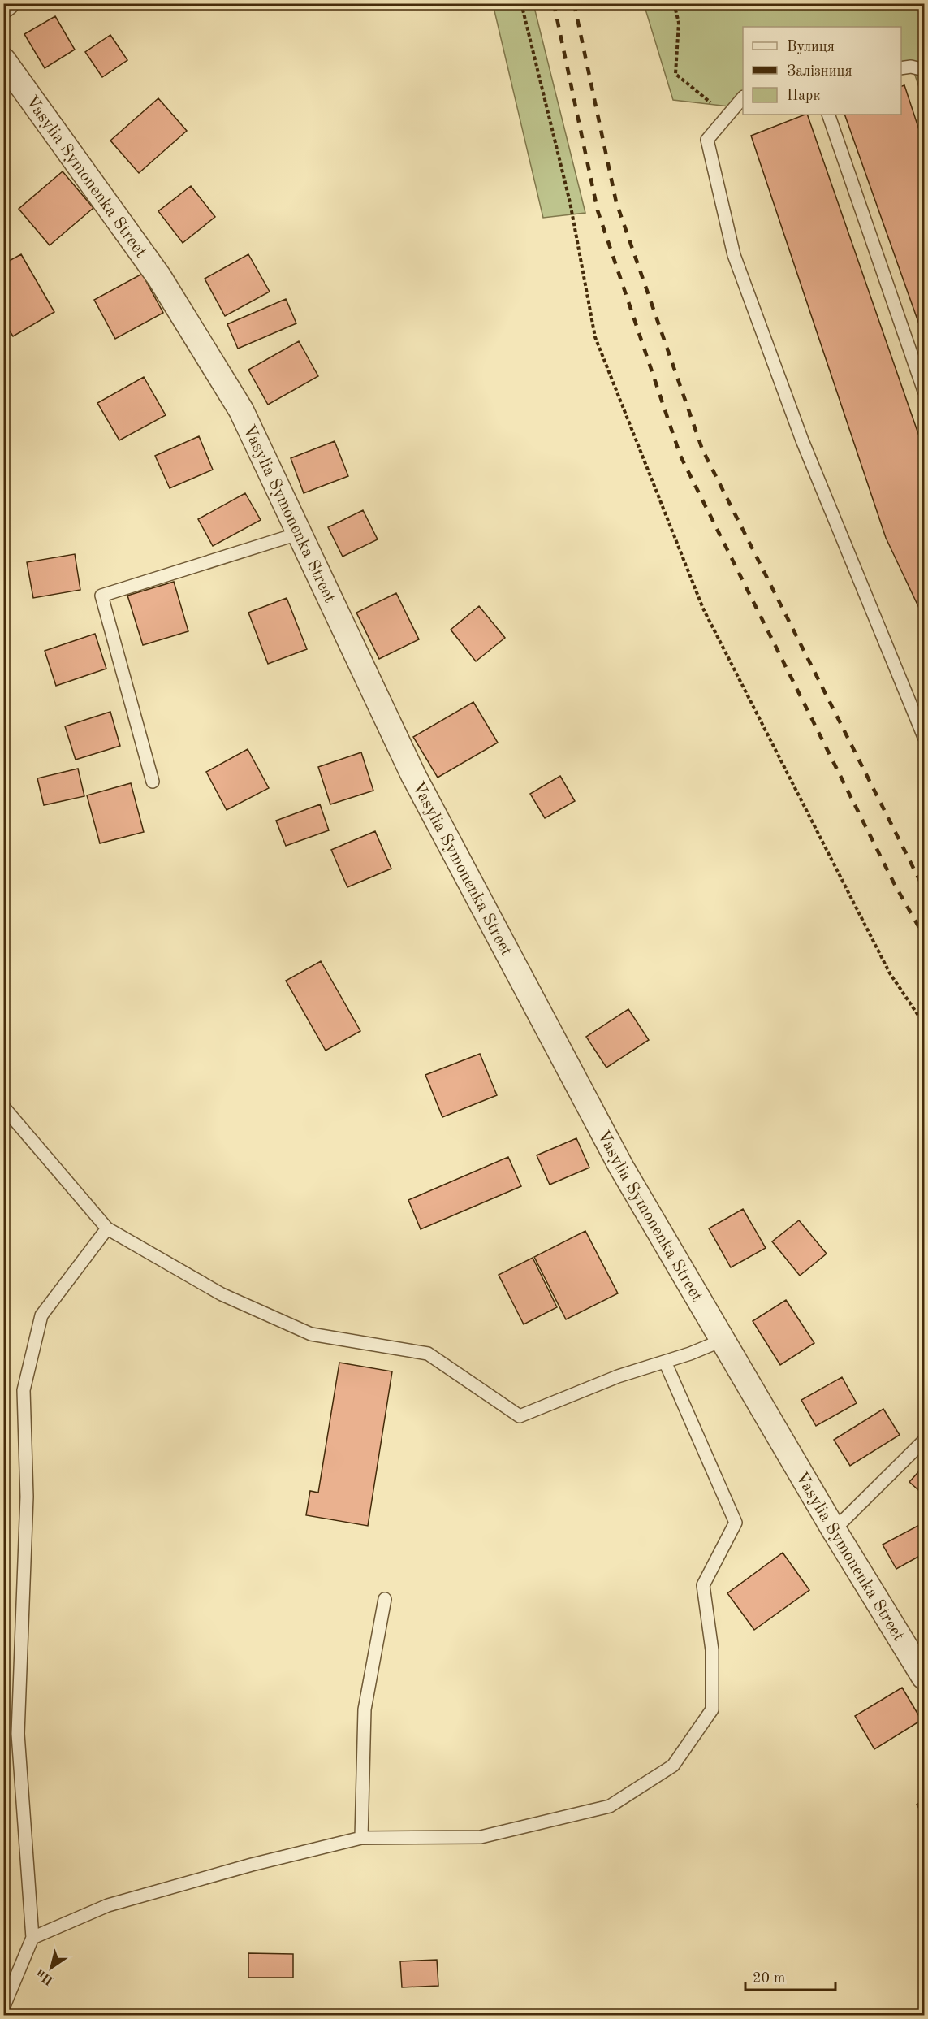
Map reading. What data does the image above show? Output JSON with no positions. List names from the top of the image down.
{
  "streets": {
    "street": ["Vasylia Symonenka Street"]
  },
  "legend": ["Вулиця", "Залізниця", "Парк"],
  "scale_bar": "20 m",
  "north": "bottom left"
}
